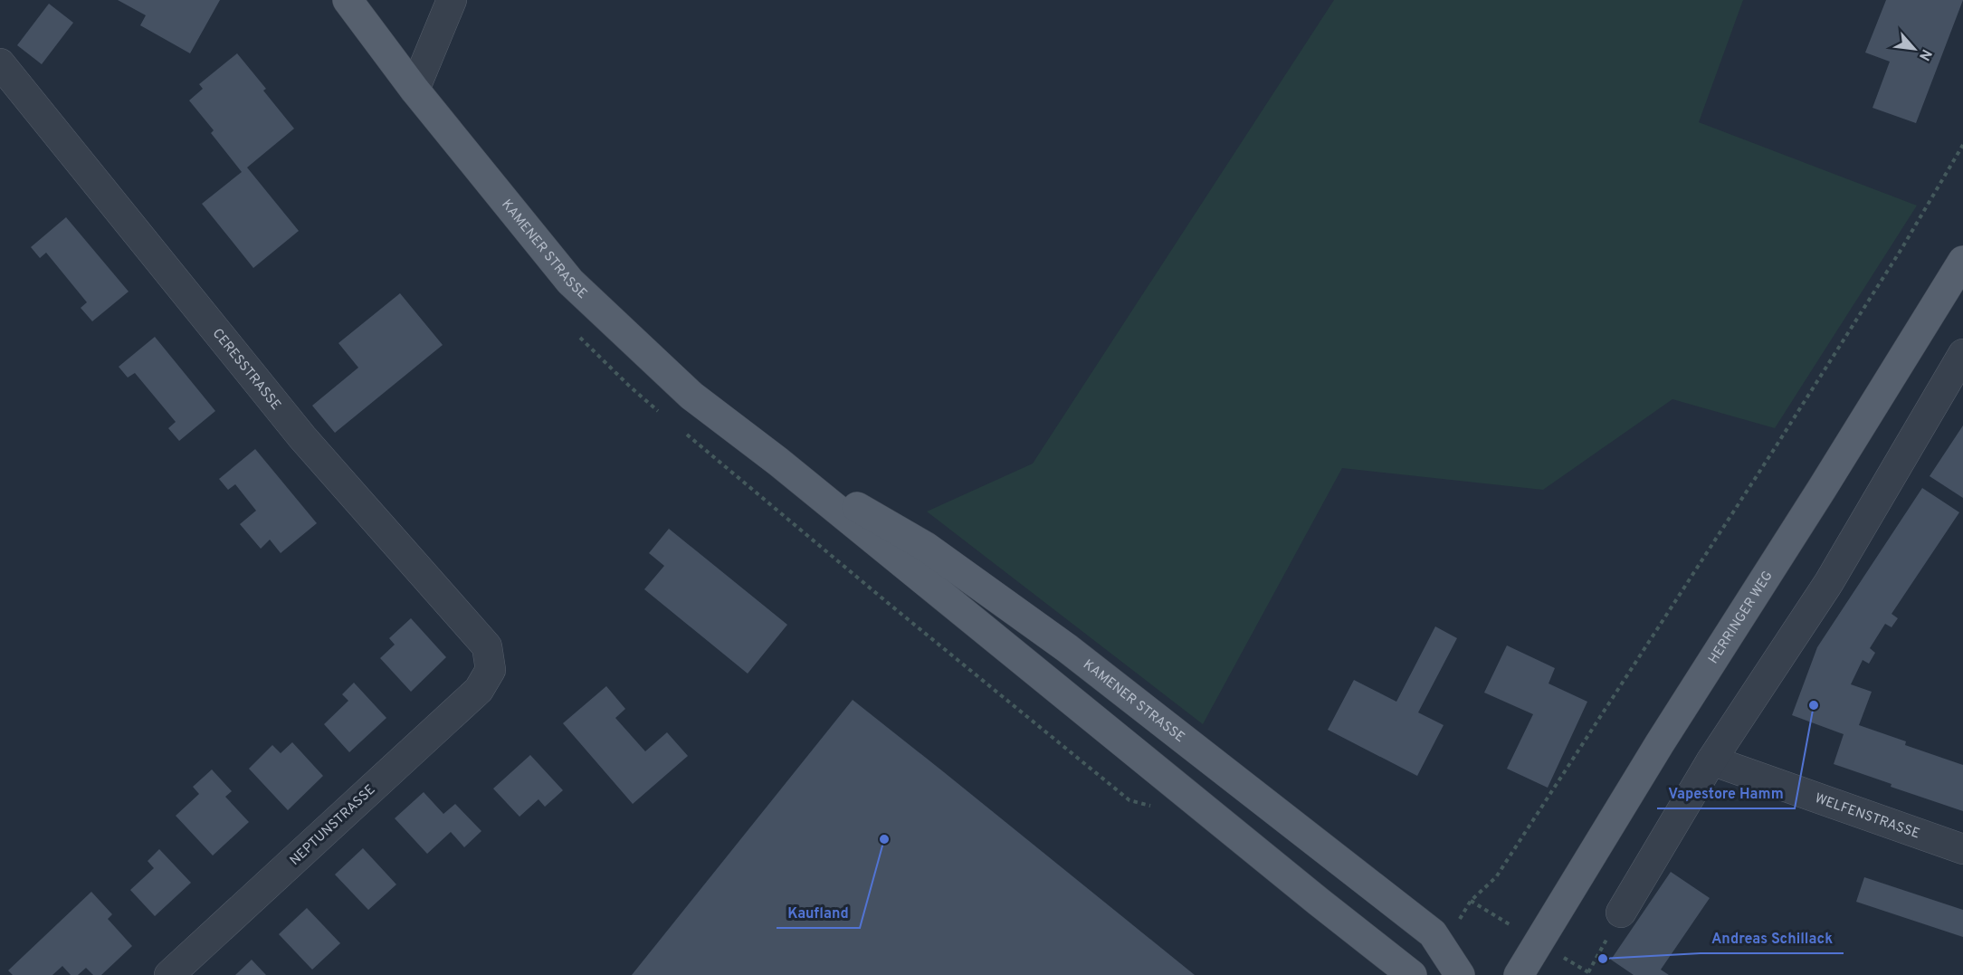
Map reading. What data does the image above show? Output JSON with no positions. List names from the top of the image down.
{
  "streets": {
    "main road": ["KAMENER STRASSE", "HERRINGER WEG"],
    "street": ["CERESSTRASSE", "WELFENSTRASSE", "NEPTUNSTRASSE"]
  },
  "crossings": [
    ["CERESSTRASSE", "NEPTUNSTRASSE"]
  ],
  "places": ["Vapestore Hamm", "Kaufland", "Andreas Schillack"],
  "north": "bottom right"
}
